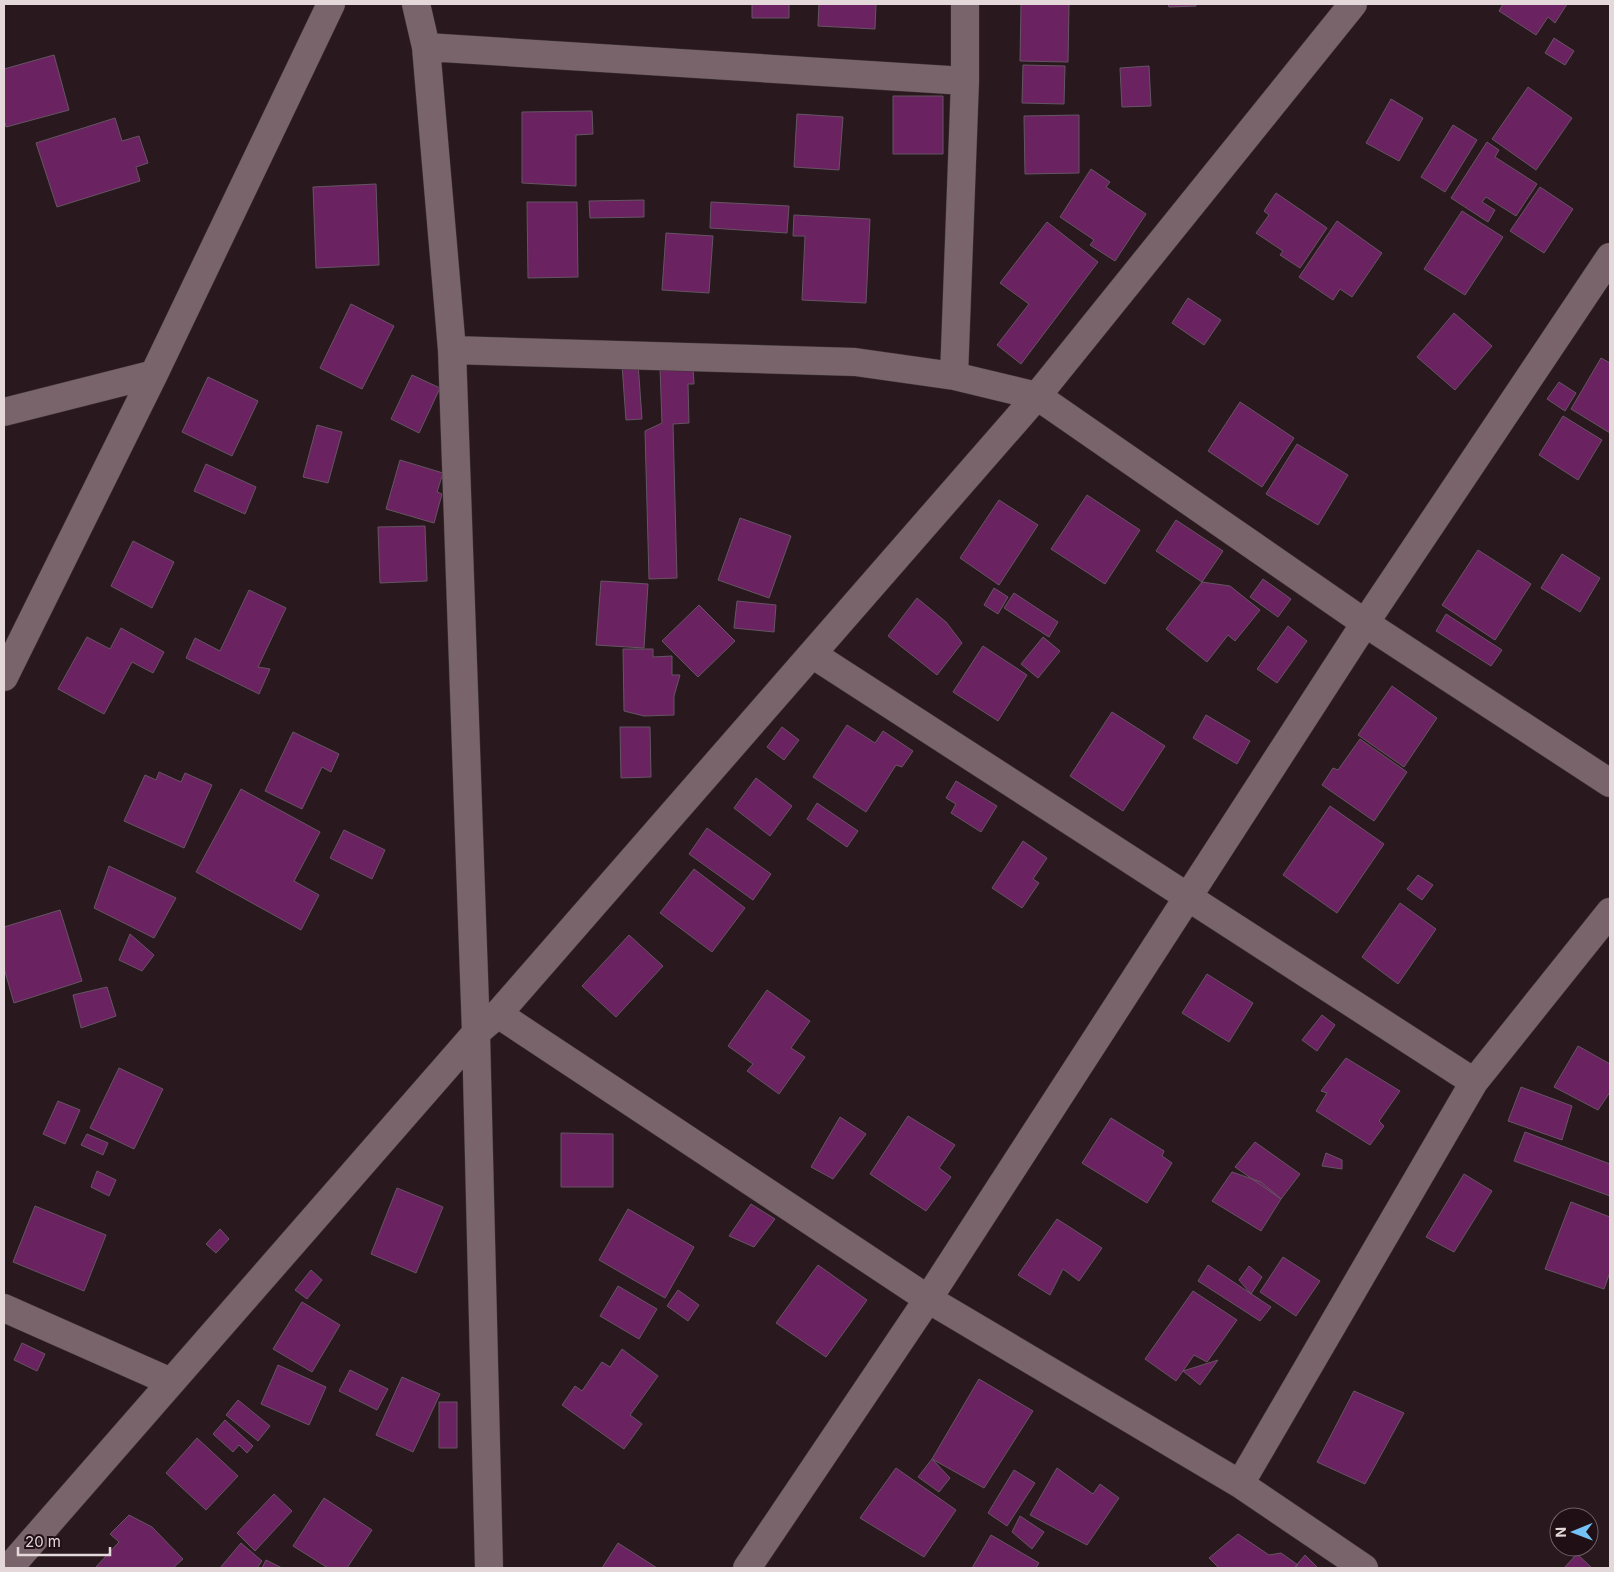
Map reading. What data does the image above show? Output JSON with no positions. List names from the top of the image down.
{
  "scale_bar": "20 m",
  "north": "left"
}
